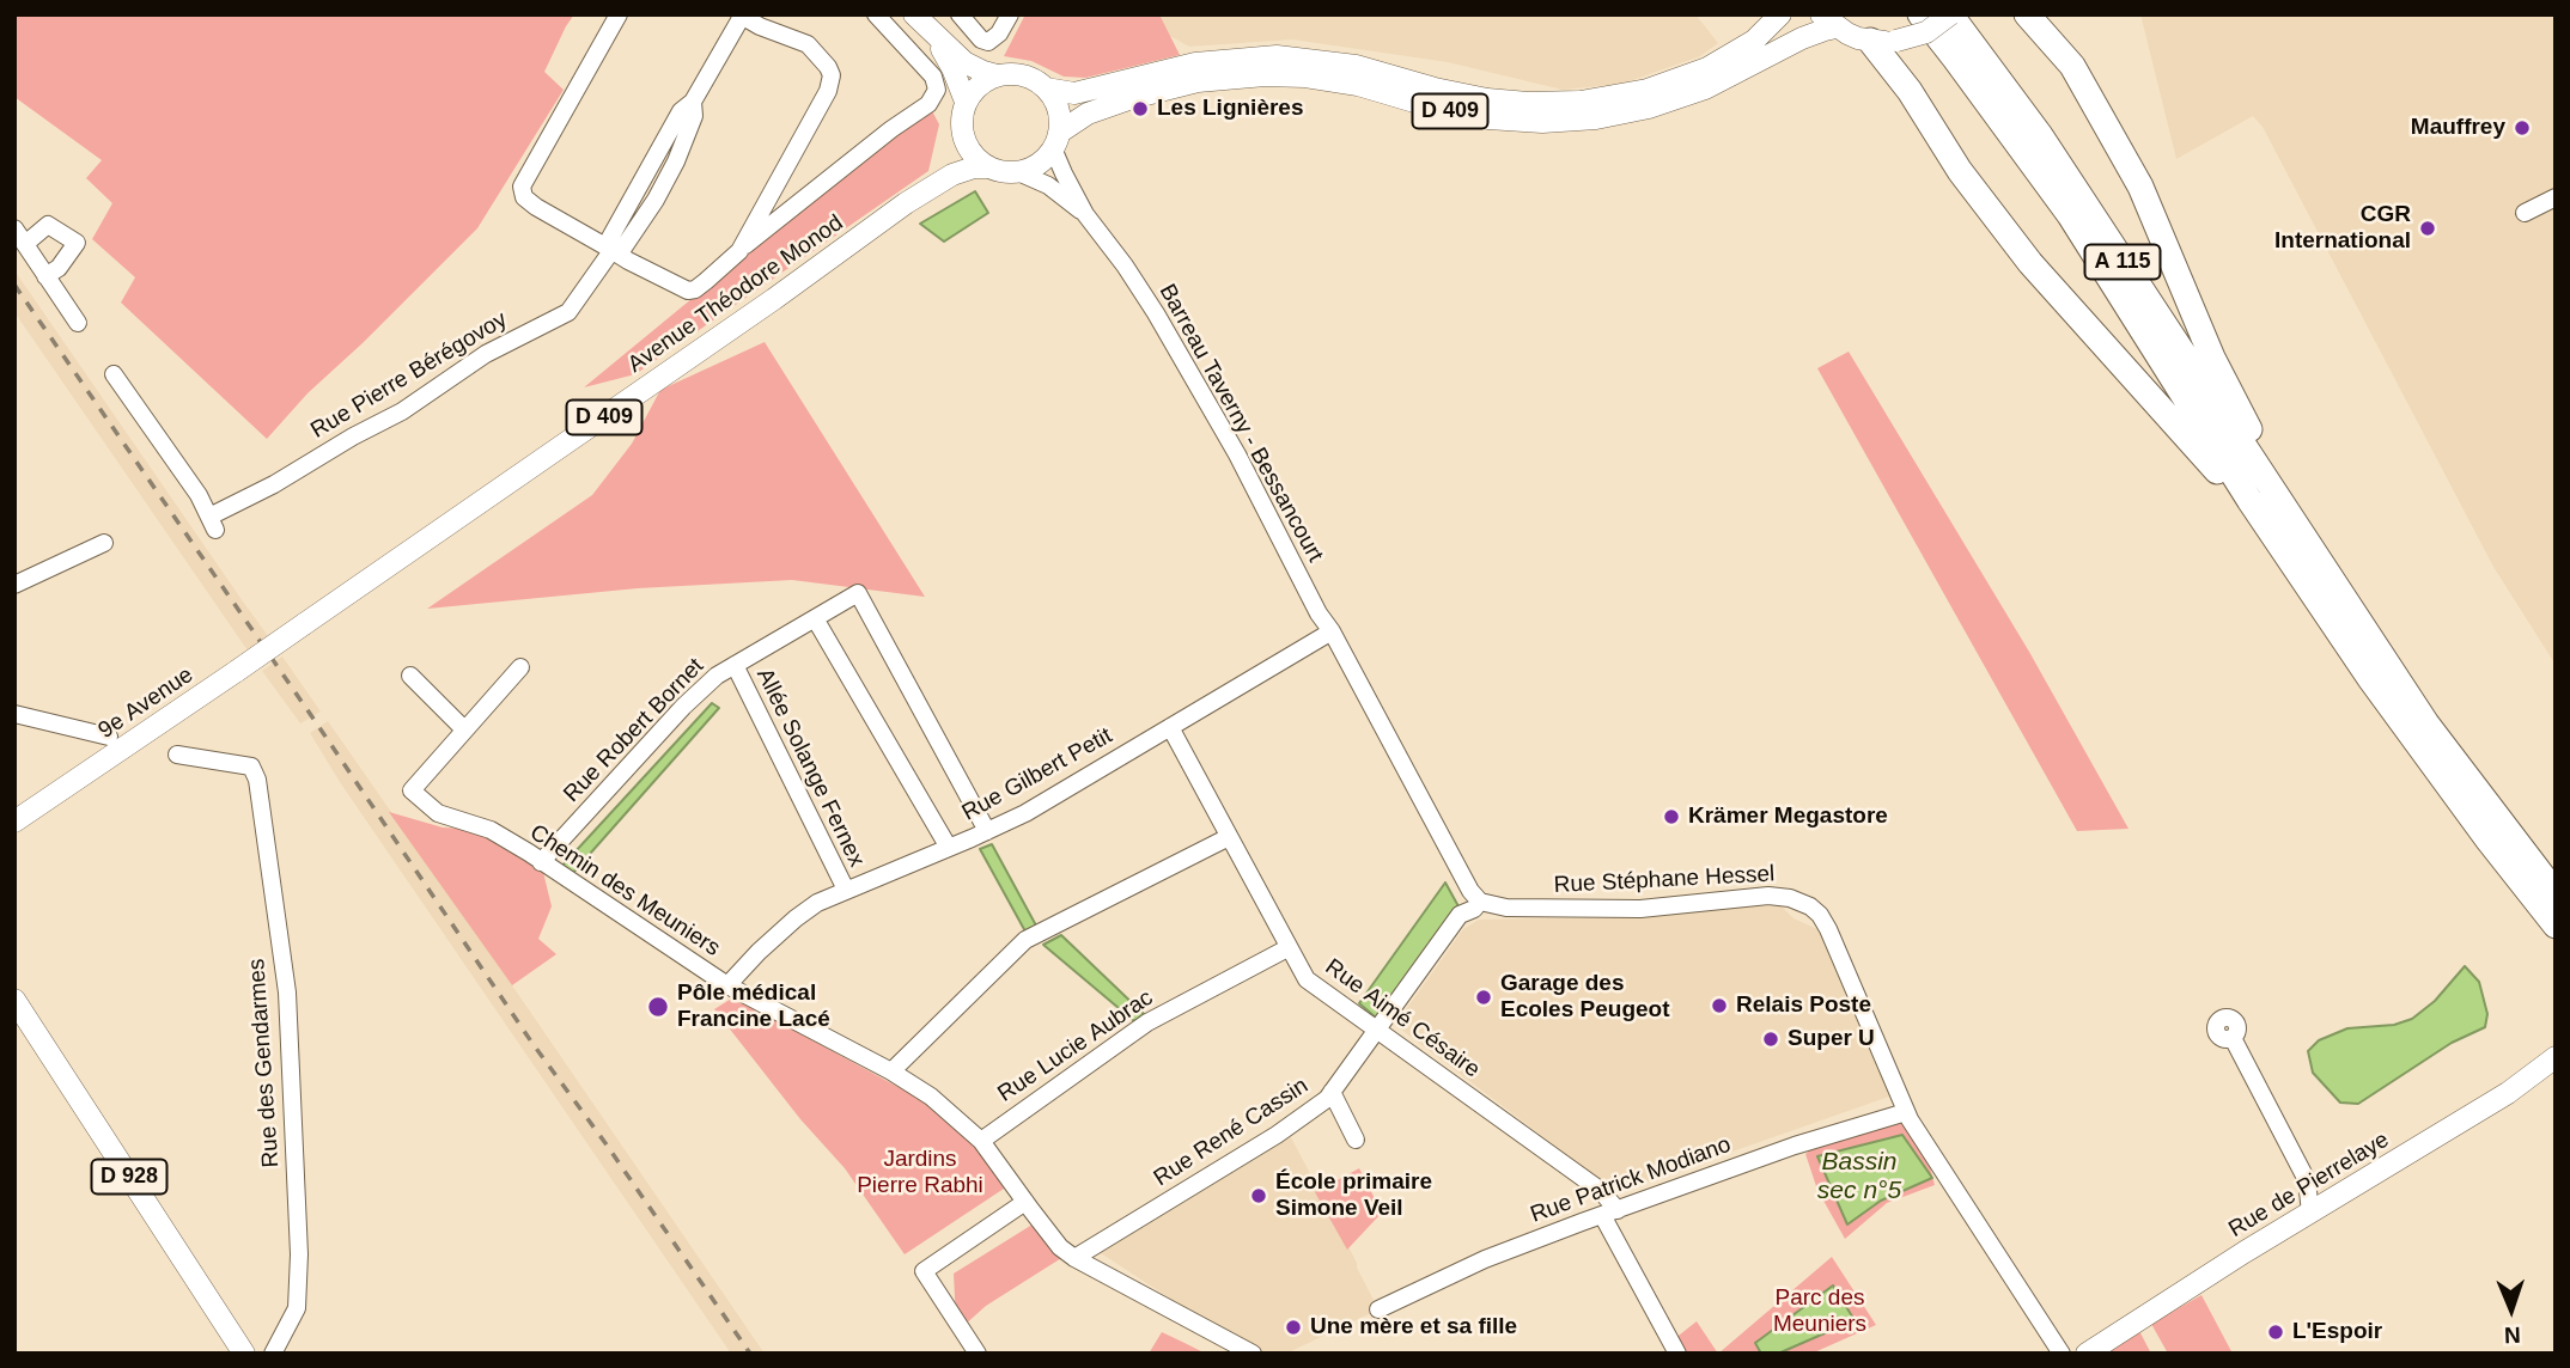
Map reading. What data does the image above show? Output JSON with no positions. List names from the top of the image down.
{
  "streets": {
    "highway": ["A 115"],
    "main road": [
      "D 409",
      "Avenue Théodore Monod",
      "9e Avenue",
      "D 928",
      "Rue de Pierrelaye"
    ],
    "street": [
      "Rue Pierre Bérégovoy",
      "Barreau Taverny - Bessancourt",
      "Rue Robert Bornet",
      "Allée Solange Fernex",
      "Rue Gilbert Petit",
      "Rue Stéphane Hessel",
      "Chemin des Meuniers",
      "Rue Aimé Césaire",
      "Rue Lucie Aubrac",
      "Rue des Gendarmes",
      "Rue René Cassin",
      "Rue Patrick Modiano"
    ]
  },
  "crossings": [
    ["D 409", "Avenue Théodore Monod"],
    ["Avenue Théodore Monod", "9e Avenue"],
    ["Barreau Taverny - Bessancourt", "Rue Gilbert Petit"],
    ["Barreau Taverny - Bessancourt", "Rue Stéphane Hessel"],
    ["Barreau Taverny - Bessancourt", "Rue René Cassin"],
    ["Rue Robert Bornet", "Allée Solange Fernex"],
    ["Rue Robert Bornet", "Rue Gilbert Petit"],
    ["Rue Robert Bornet", "Chemin des Meuniers"],
    ["Allée Solange Fernex", "Rue Gilbert Petit"],
    ["Rue Gilbert Petit", "Chemin des Meuniers"],
    ["Rue Gilbert Petit", "Rue Aimé Césaire"],
    ["Rue Stéphane Hessel", "Rue René Cassin"],
    ["Rue Stéphane Hessel", "Rue Patrick Modiano"],
    ["Chemin des Meuniers", "Rue Lucie Aubrac"],
    ["Chemin des Meuniers", "Rue René Cassin"],
    ["Rue Aimé Césaire", "Rue Lucie Aubrac"],
    ["Rue Aimé Césaire", "Rue René Cassin"],
    ["Rue Aimé Césaire", "Rue Patrick Modiano"]
  ],
  "water": ["Bassin sec n°5"],
  "parks": ["Jardins Pierre Rabhi", "Parc des Meuniers"],
  "places": [
    "Les Lignières",
    "Mauffrey",
    "CGR International",
    "Krämer Megastore",
    "Garage des Ecoles Peugeot",
    "Relais Poste",
    "Pôle médical Francine Lacé",
    "Super U",
    "École primaire Simone Veil",
    "Une mère et sa fille",
    "L'Espoir"
  ],
  "north": "bottom"
}
